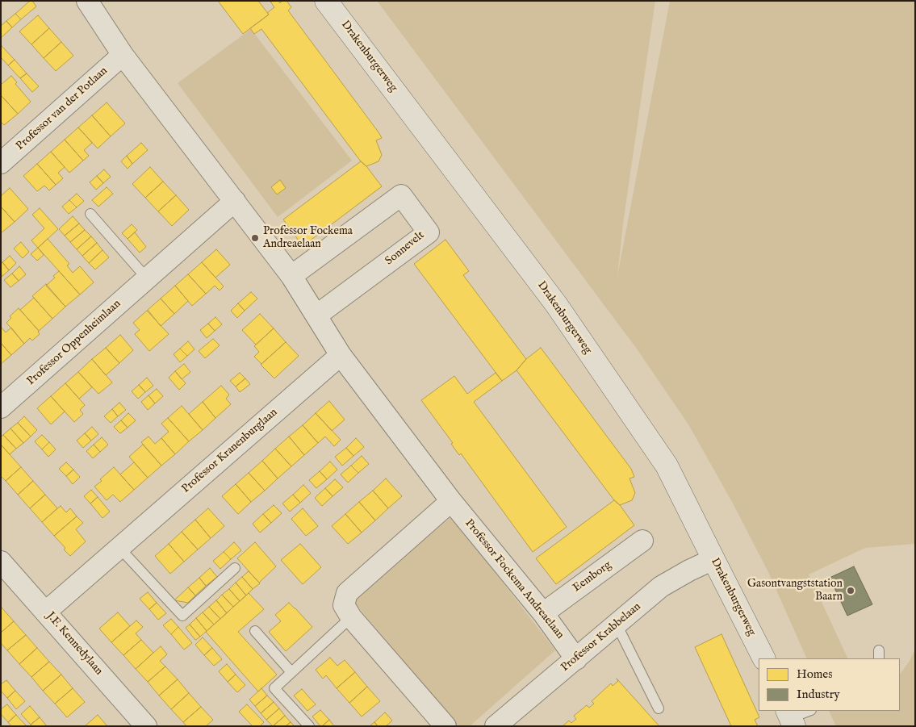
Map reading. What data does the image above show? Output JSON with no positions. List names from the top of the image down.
{
  "streets": {
    "main road": ["Drakenburgerweg"],
    "street": [
      "Professor van der Potlaan",
      "Sonnevelt",
      "Professor Oppenheimlaan",
      "Professor Kranenburglaan",
      "Eemborg",
      "Professor Fockema Andreaelaan",
      "Professor Krabbelaan",
      "J.F. Kennedylaan"
    ]
  },
  "crossings": [
    ["Drakenburgerweg", "Professor Krabbelaan"],
    ["Professor van der Potlaan", "Professor Fockema Andreaelaan"],
    ["Sonnevelt", "Professor Fockema Andreaelaan"],
    ["Professor Oppenheimlaan", "Professor Fockema Andreaelaan"],
    ["Professor Kranenburglaan", "Professor Fockema Andreaelaan"],
    ["Professor Kranenburglaan", "J.F. Kennedylaan"],
    ["Eemborg", "Professor Fockema Andreaelaan"],
    ["Professor Fockema Andreaelaan", "Professor Krabbelaan"]
  ],
  "places": ["Professor Fockema Andreaelaan", "Gasontvangststation Baarn"],
  "legend": ["Homes", "Industry"]
}
